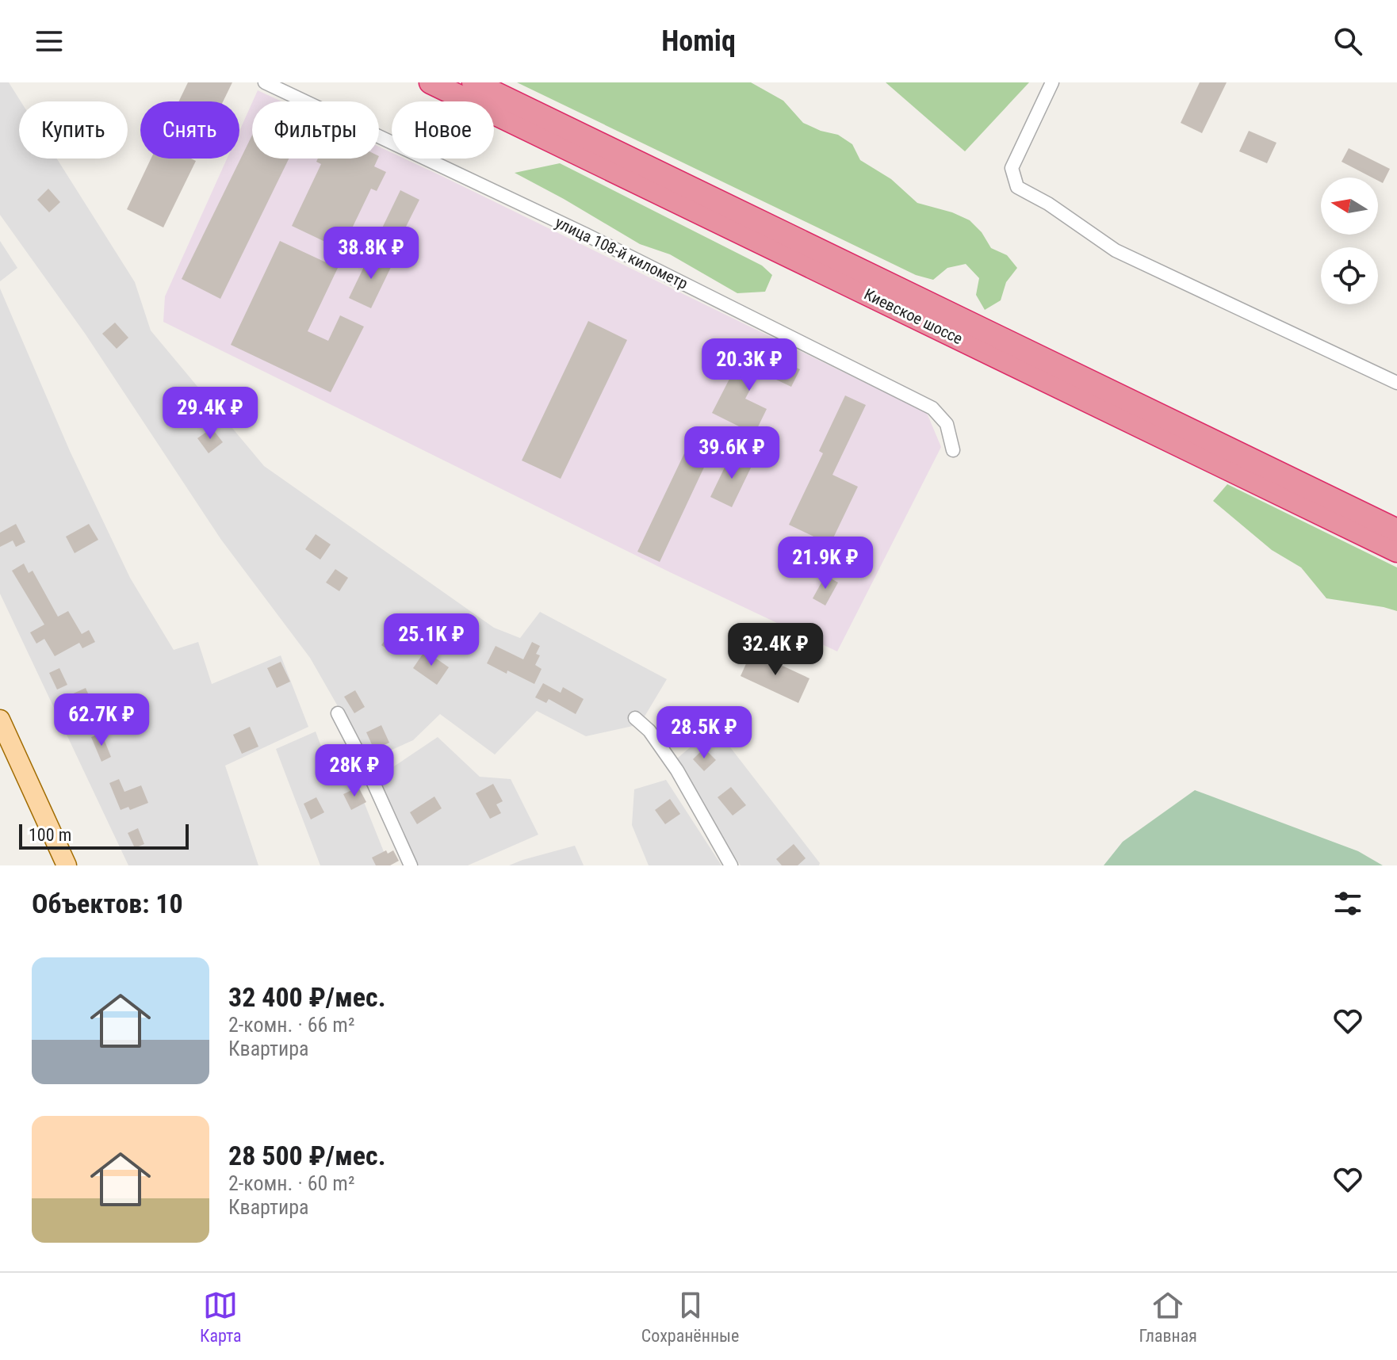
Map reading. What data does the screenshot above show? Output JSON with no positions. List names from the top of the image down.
{
  "streets": {
    "highway": ["Киевское шоссе"],
    "street": ["улица 108-й километр"]
  },
  "scale_bar": "100 m",
  "north": "left",
  "page": {
    "header": "Homiq",
    "chip": [
      "Купить",
      "Снять",
      "Фильтры",
      "Новое"
    ],
    "price": [
      "38.8K ₽",
      "20.3K ₽",
      "29.4K ₽",
      "39.6K ₽",
      "21.9K ₽",
      "25.1K ₽",
      "32.4K ₽",
      "62.7K ₽",
      "28.5K ₽",
      "28K ₽"
    ],
    "scale": "100 m",
    "heading": "Объектов: 10",
    "list": [
      {
        "name": "32 400 ₽/мес.",
        "note": "2-комн. · 66 m² · Квартира"
      },
      {
        "name": "28 500 ₽/мес.",
        "note": "2-комн. · 60 m² · Квартира"
      }
    ],
    "tabs": ["Карта", "Сохранённые", "Главная"]
  }
}
